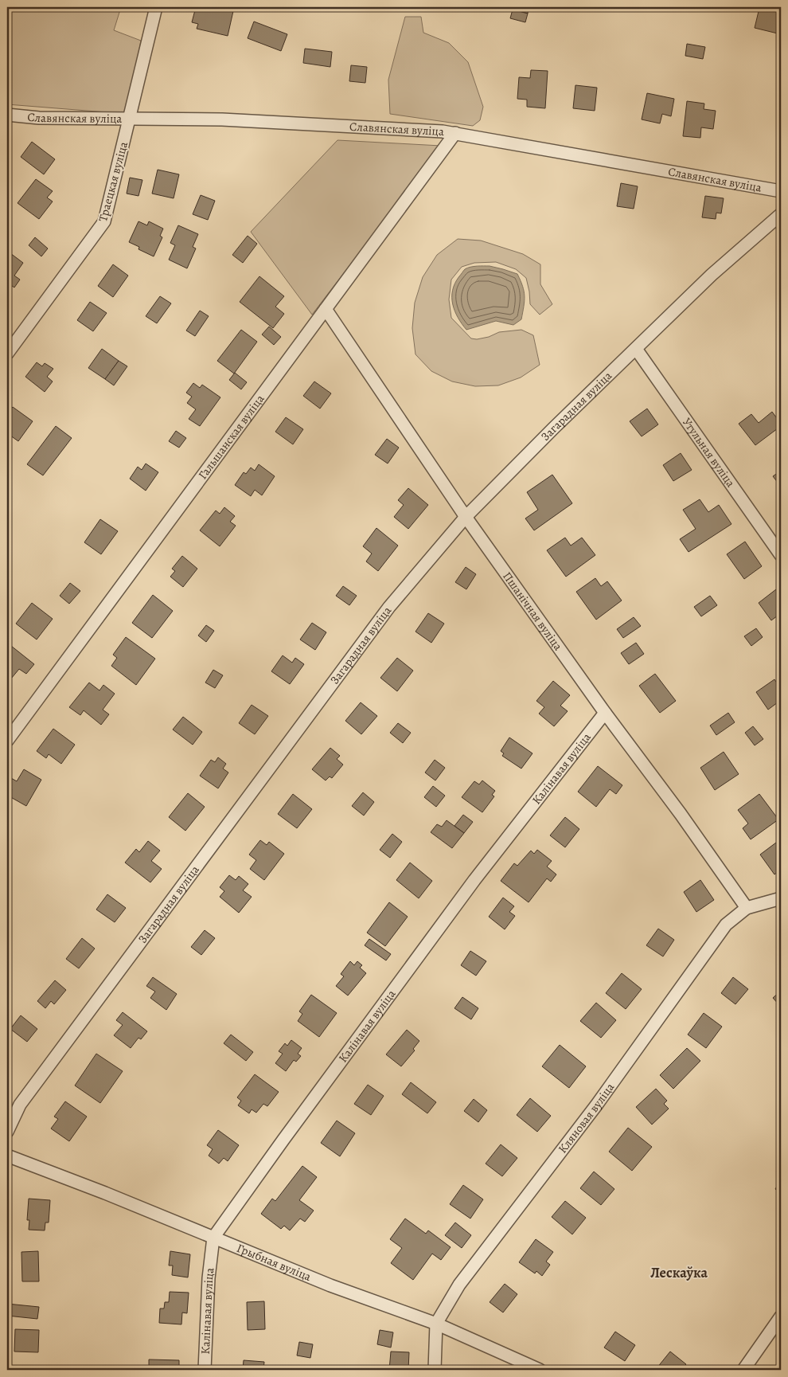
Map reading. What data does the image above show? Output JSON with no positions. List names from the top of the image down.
{
  "streets": {
    "street": [
      "Славянская вуліца",
      "Траецкая вуліца",
      "Загарадная вуліца",
      "Гальшанская вуліца",
      "Утульная вуліца",
      "Пшанічная вуліца",
      "Калінавая вуліца",
      "Кляновая вуліца",
      "Грыбная вуліца"
    ]
  },
  "crossings": [
    ["Славянская вуліца", "Траецкая вуліца"],
    ["Славянская вуліца", "Гальшанская вуліца"],
    ["Загарадная вуліца", "Утульная вуліца"],
    ["Загарадная вуліца", "Пшанічная вуліца"],
    ["Гальшанская вуліца", "Пшанічная вуліца"],
    ["Пшанічная вуліца", "Калінавая вуліца"],
    ["Пшанічная вуліца", "Кляновая вуліца"],
    ["Калінавая вуліца", "Грыбная вуліца"],
    ["Кляновая вуліца", "Грыбная вуліца"]
  ],
  "districts": ["Лескаўка"]
}
